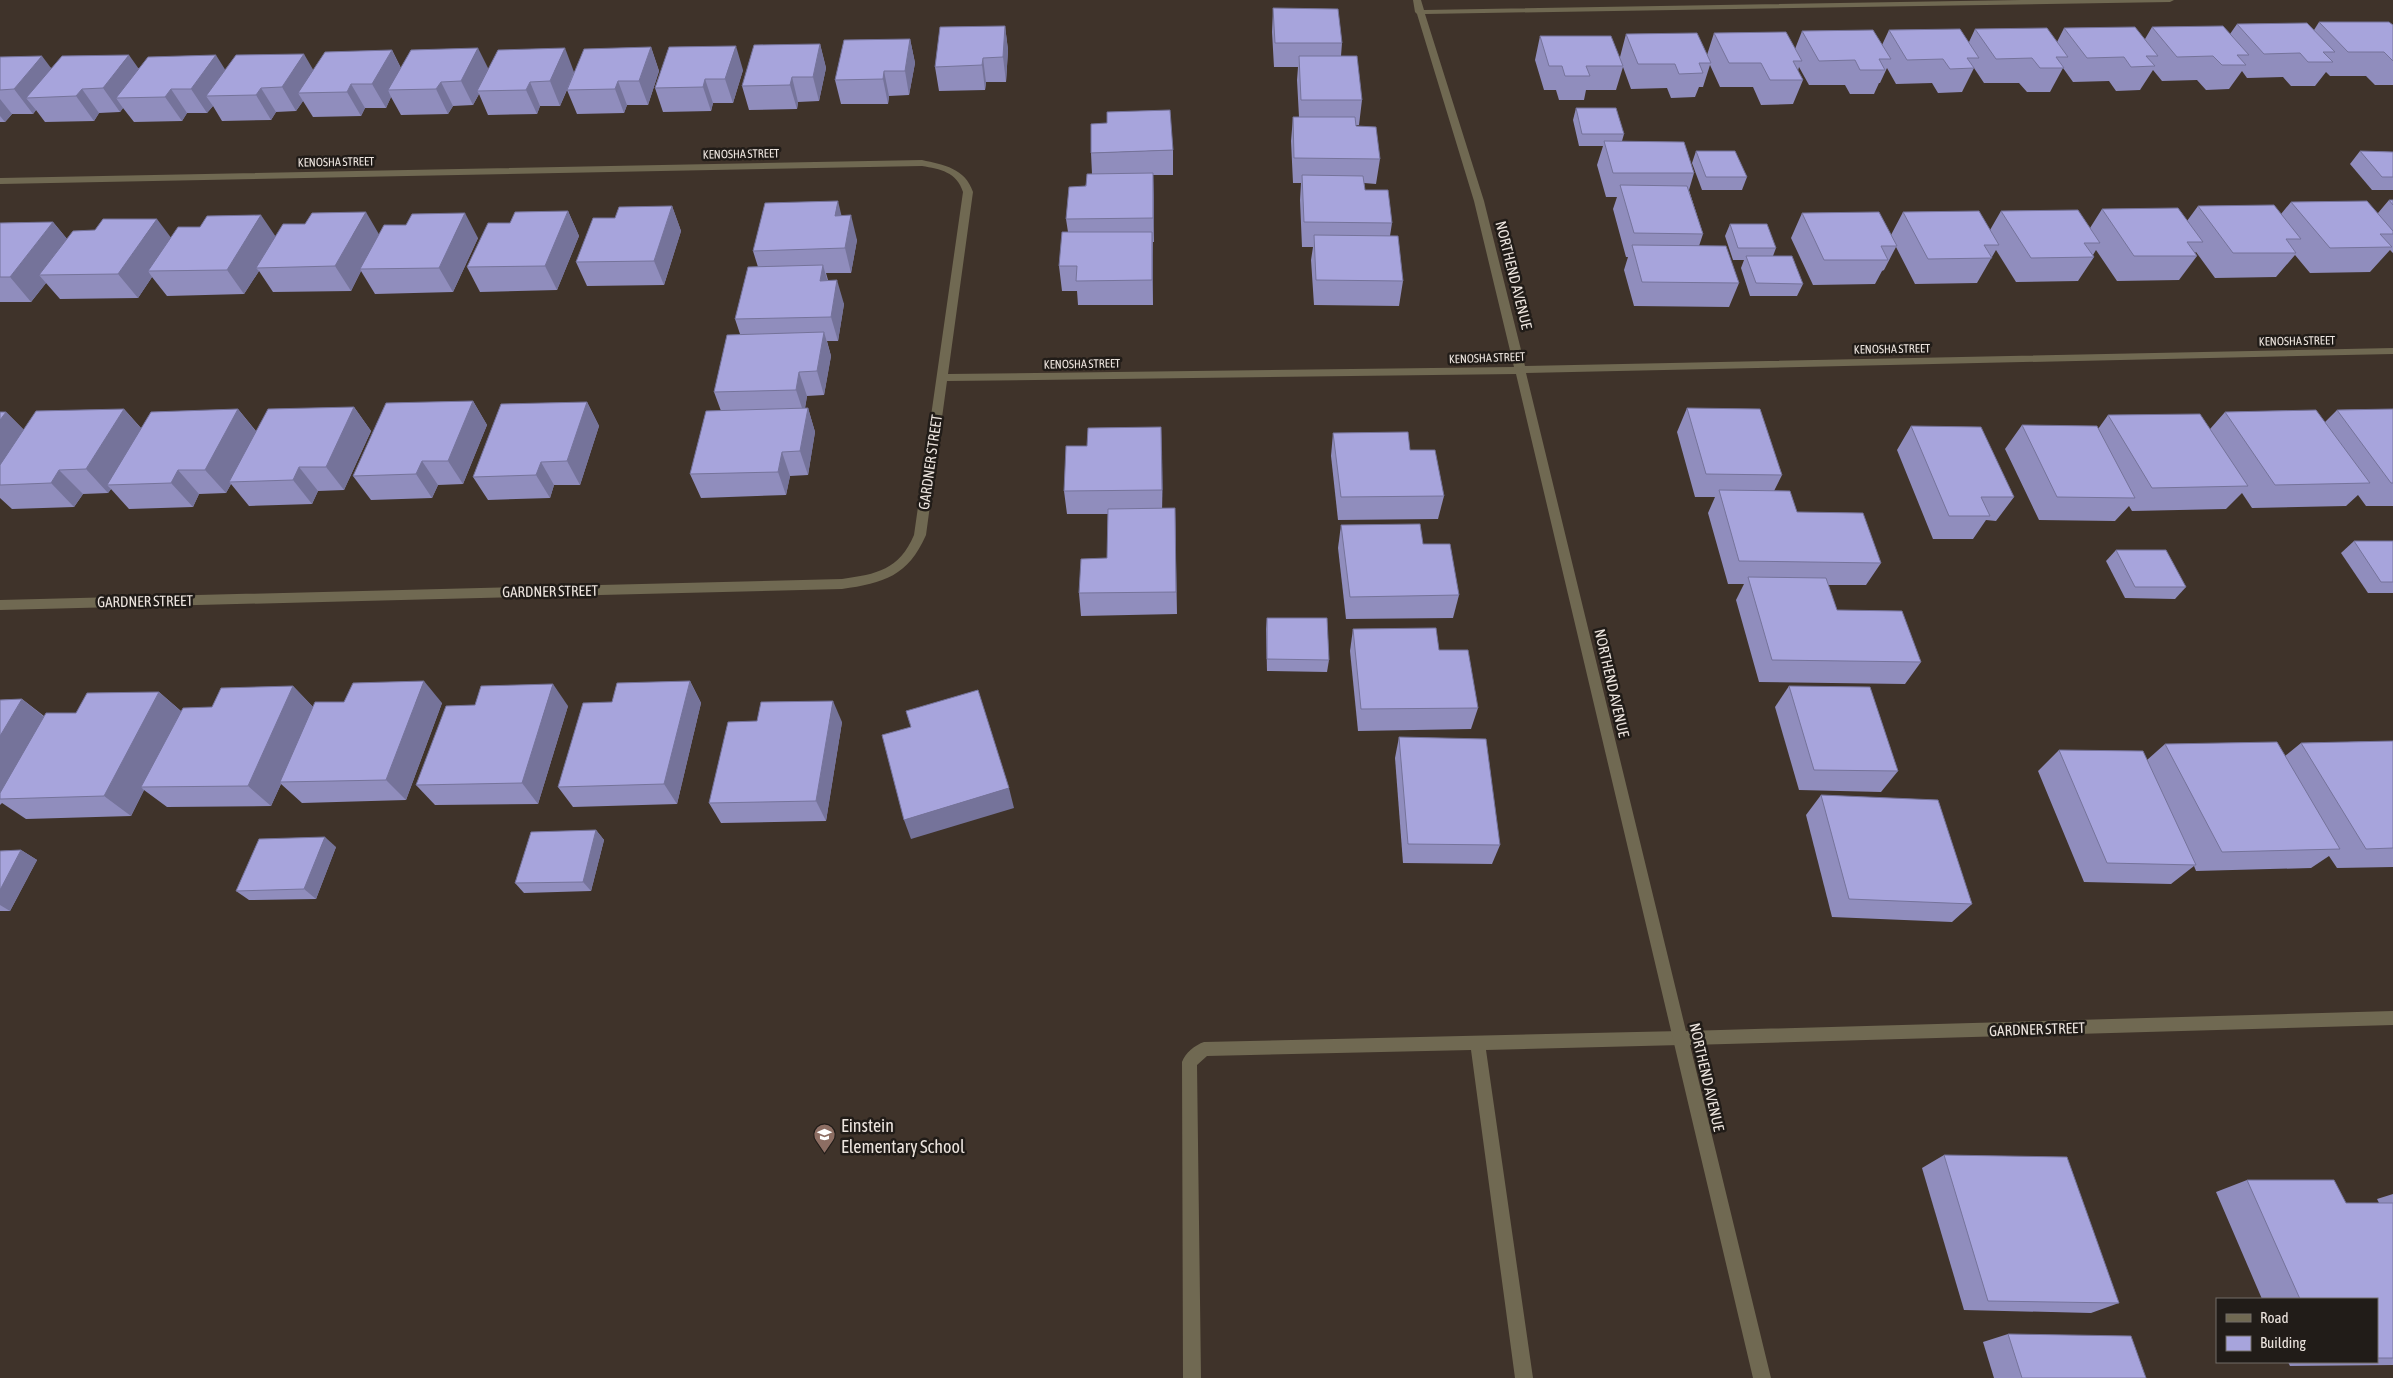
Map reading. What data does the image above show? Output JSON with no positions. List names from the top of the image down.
{
  "streets": {
    "street": ["KENOSHA STREET", "NORTHEND AVENUE", "GARDNER STREET"]
  },
  "crossings": [
    ["KENOSHA STREET", "NORTHEND AVENUE"],
    ["KENOSHA STREET", "GARDNER STREET"],
    ["NORTHEND AVENUE", "GARDNER STREET"]
  ],
  "places": {
    "school or university": ["Einstein Elementary School"]
  },
  "legend": ["Road", "Building"]
}
